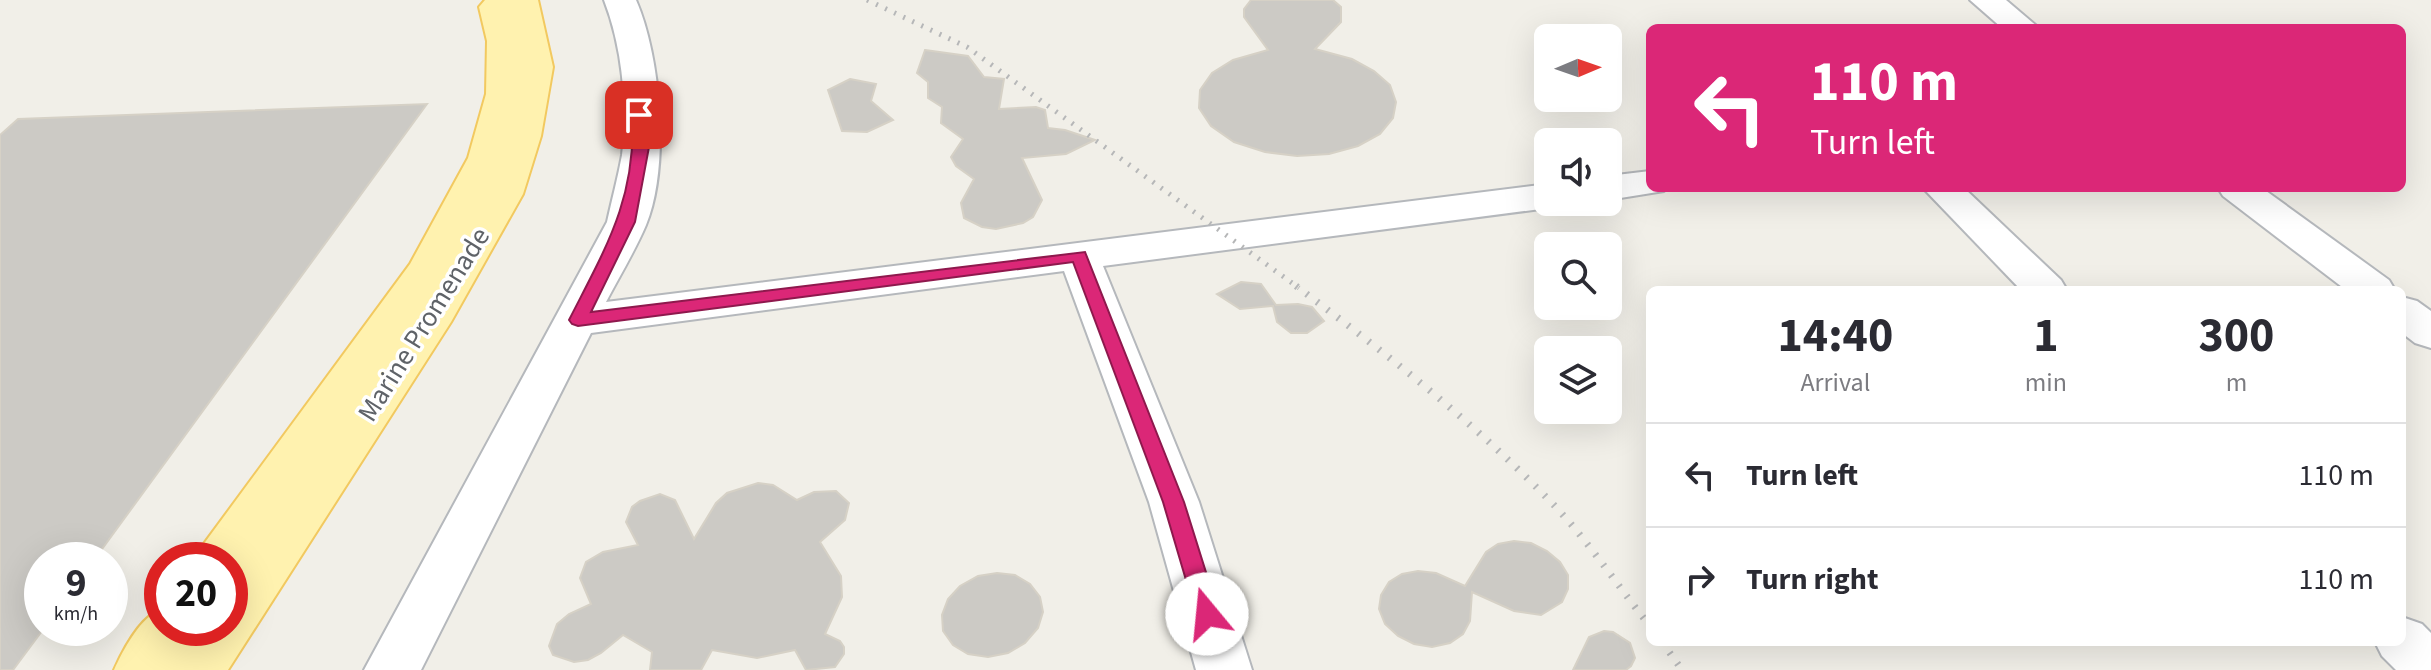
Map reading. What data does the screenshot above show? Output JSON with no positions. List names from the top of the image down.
{
  "streets": {
    "main road": ["Marine Promenade"]
  },
  "north": "right",
  "page": {
    "turn": ["110 m", "Turn left"],
    "eta": [
      "14:40",
      "Arrival",
      "1",
      "min",
      "300",
      "m"
    ],
    "list": [
      {
        "name": "Turn left",
        "value": "110 m"
      },
      {
        "name": "Turn right",
        "value": "110 m"
      }
    ],
    "speed": "9 km/h",
    "limit": "20"
  }
}
